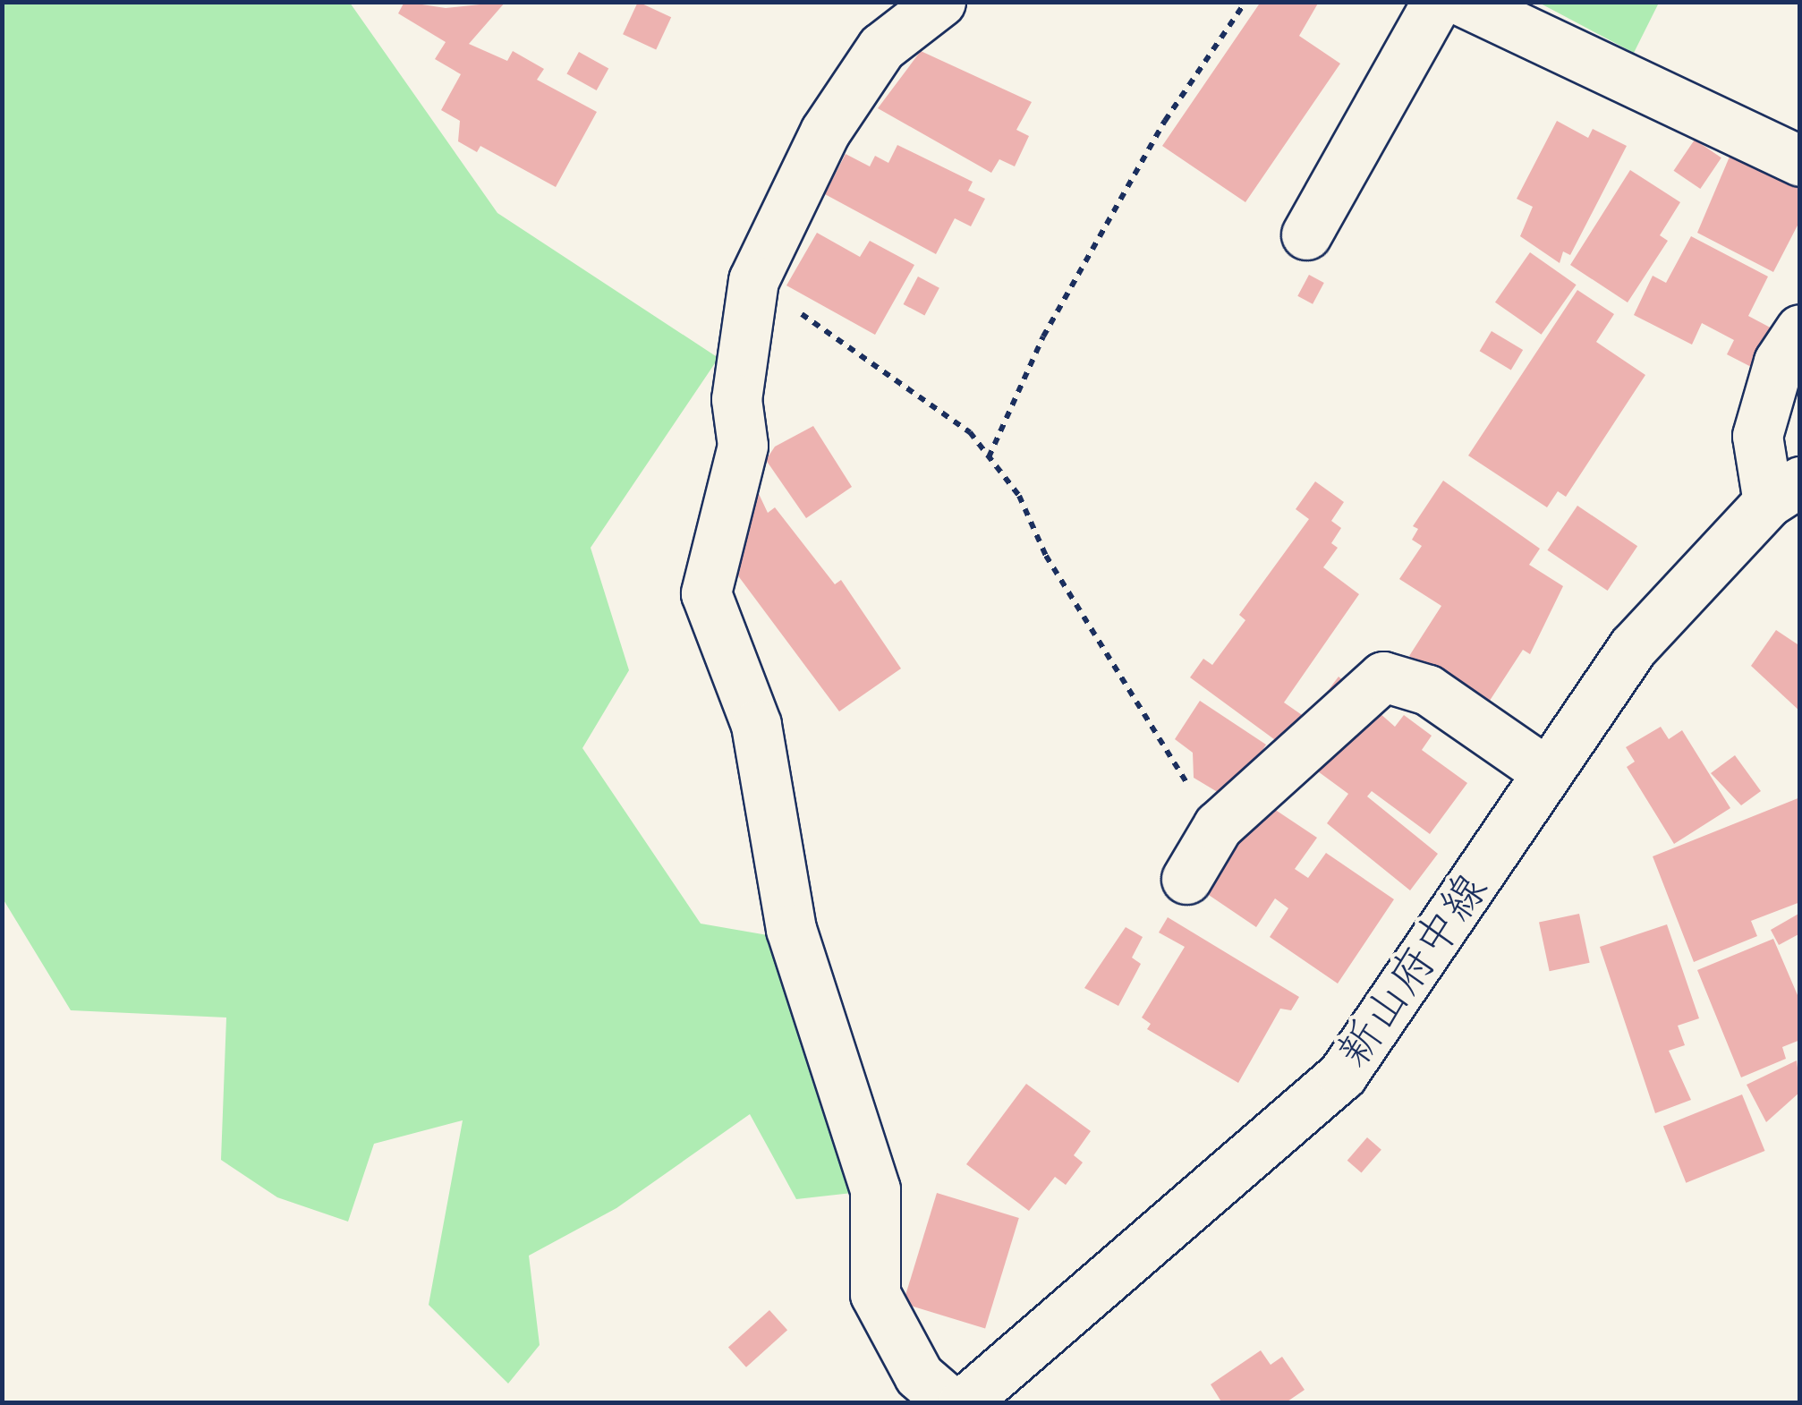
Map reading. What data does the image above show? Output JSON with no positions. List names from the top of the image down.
{
  "streets": {
    "street": ["新山府中線"]
  }
}
